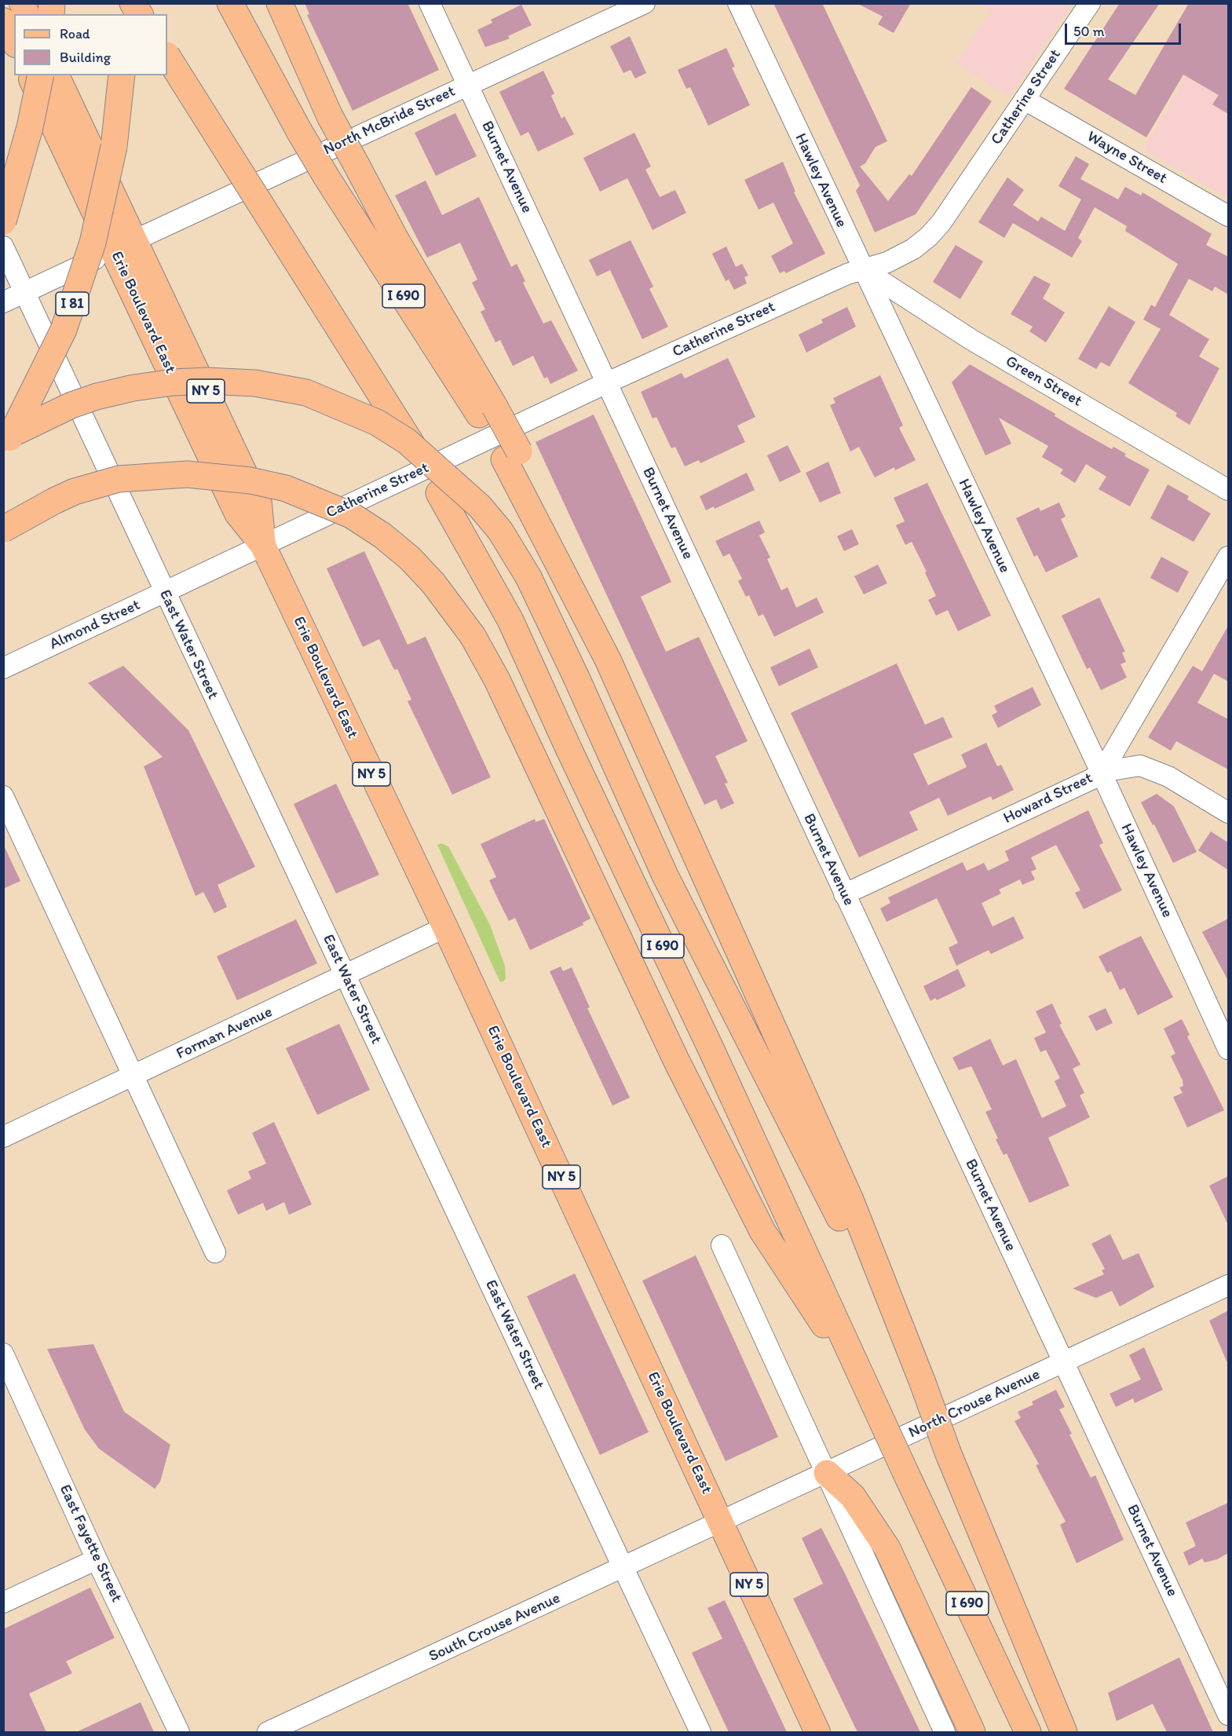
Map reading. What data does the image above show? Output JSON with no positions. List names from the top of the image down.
{
  "streets": {
    "highway": ["I 690", "I 81"],
    "main road": ["Erie Boulevard East", "NY 5"],
    "street": [
      "Catherine Street",
      "North McBride Street",
      "Wayne Street",
      "Burnet Avenue",
      "Hawley Avenue",
      "Green Street",
      "Almond Street",
      "East Water Street",
      "Howard Street",
      "Forman Avenue",
      "North Crouse Avenue",
      "East Fayette Street",
      "South Crouse Avenue"
    ]
  },
  "crossings": [
    ["Catherine Street", "Wayne Street"],
    ["Catherine Street", "Burnet Avenue"],
    ["Catherine Street", "Hawley Avenue"],
    ["Catherine Street", "Erie Boulevard East"],
    ["Catherine Street", "Green Street"],
    ["Catherine Street", "Almond Street"],
    ["North McBride Street", "Burnet Avenue"],
    ["North McBride Street", "Erie Boulevard East"],
    ["North McBride Street", "East Water Street"],
    ["Burnet Avenue", "Howard Street"],
    ["Burnet Avenue", "North Crouse Avenue"],
    ["Hawley Avenue", "Green Street"],
    ["Hawley Avenue", "Howard Street"],
    ["Erie Boulevard East", "Almond Street"],
    ["Erie Boulevard East", "Forman Avenue"],
    ["Erie Boulevard East", "North Crouse Avenue"],
    ["Erie Boulevard East", "South Crouse Avenue"],
    ["Almond Street", "East Water Street"],
    ["East Water Street", "Forman Avenue"],
    ["East Water Street", "South Crouse Avenue"],
    ["North Crouse Avenue", "South Crouse Avenue"]
  ],
  "legend": ["Road", "Building"],
  "scale_bar": "50 m"
}
